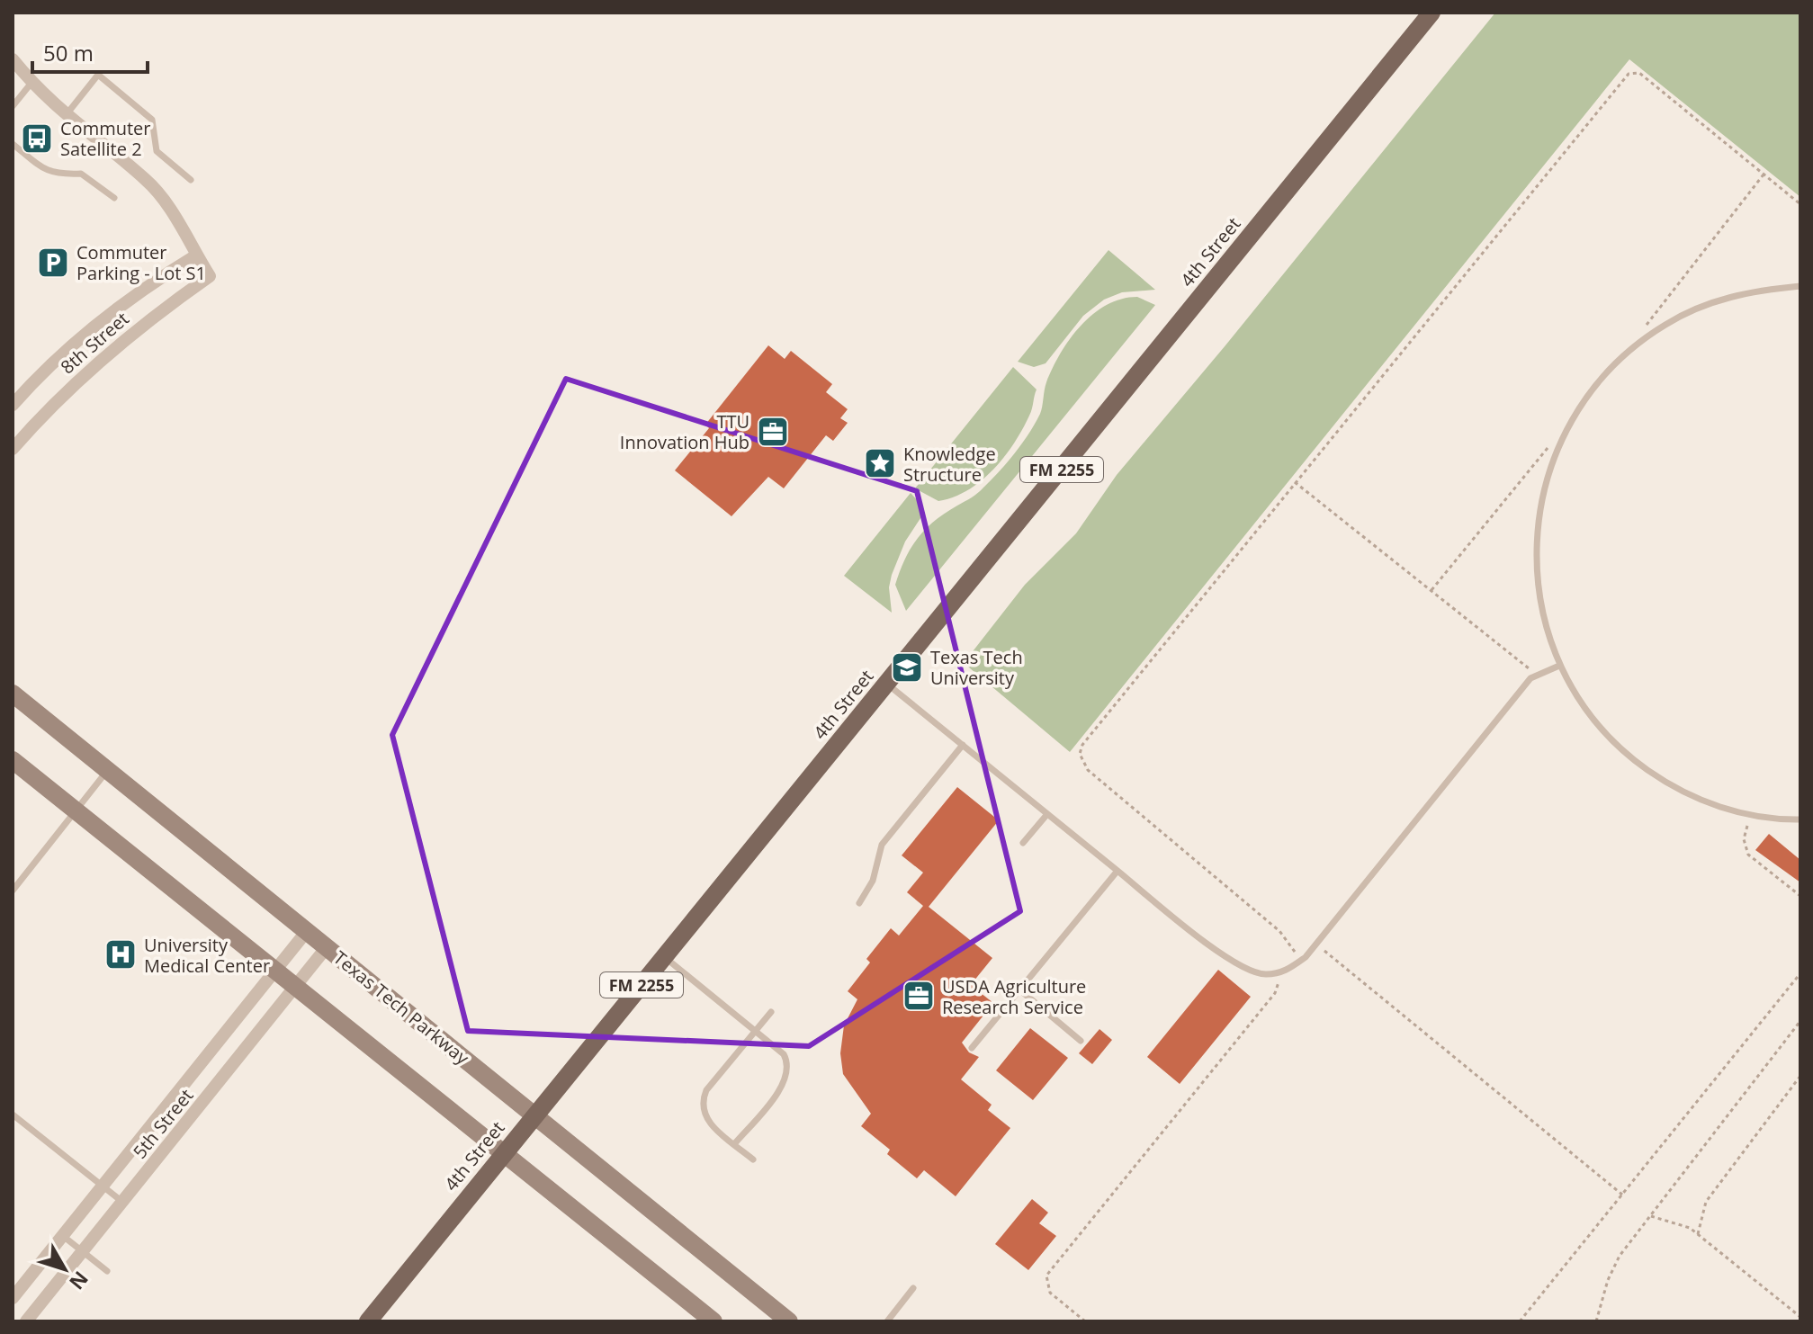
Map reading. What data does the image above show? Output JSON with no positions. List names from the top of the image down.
{
  "streets": {
    "main road": ["4th Street", "FM 2255", "Texas Tech Parkway"],
    "street": ["8th Street", "5th Street"]
  },
  "crossings": [
    ["4th Street", "Texas Tech Parkway"],
    ["Texas Tech Parkway", "5th Street"]
  ],
  "places": {
    "bus stop": ["Commuter Satellite 2"],
    "parking": ["Commuter Parking - Lot S1"],
    "office": ["TTU Innovation Hub", "USDA Agriculture Research Service"],
    "place": ["Knowledge Structure"],
    "school or university": ["Texas Tech University"],
    "hospital": ["University Medical Center"]
  },
  "scale_bar": "50 m",
  "north": "bottom right"
}
